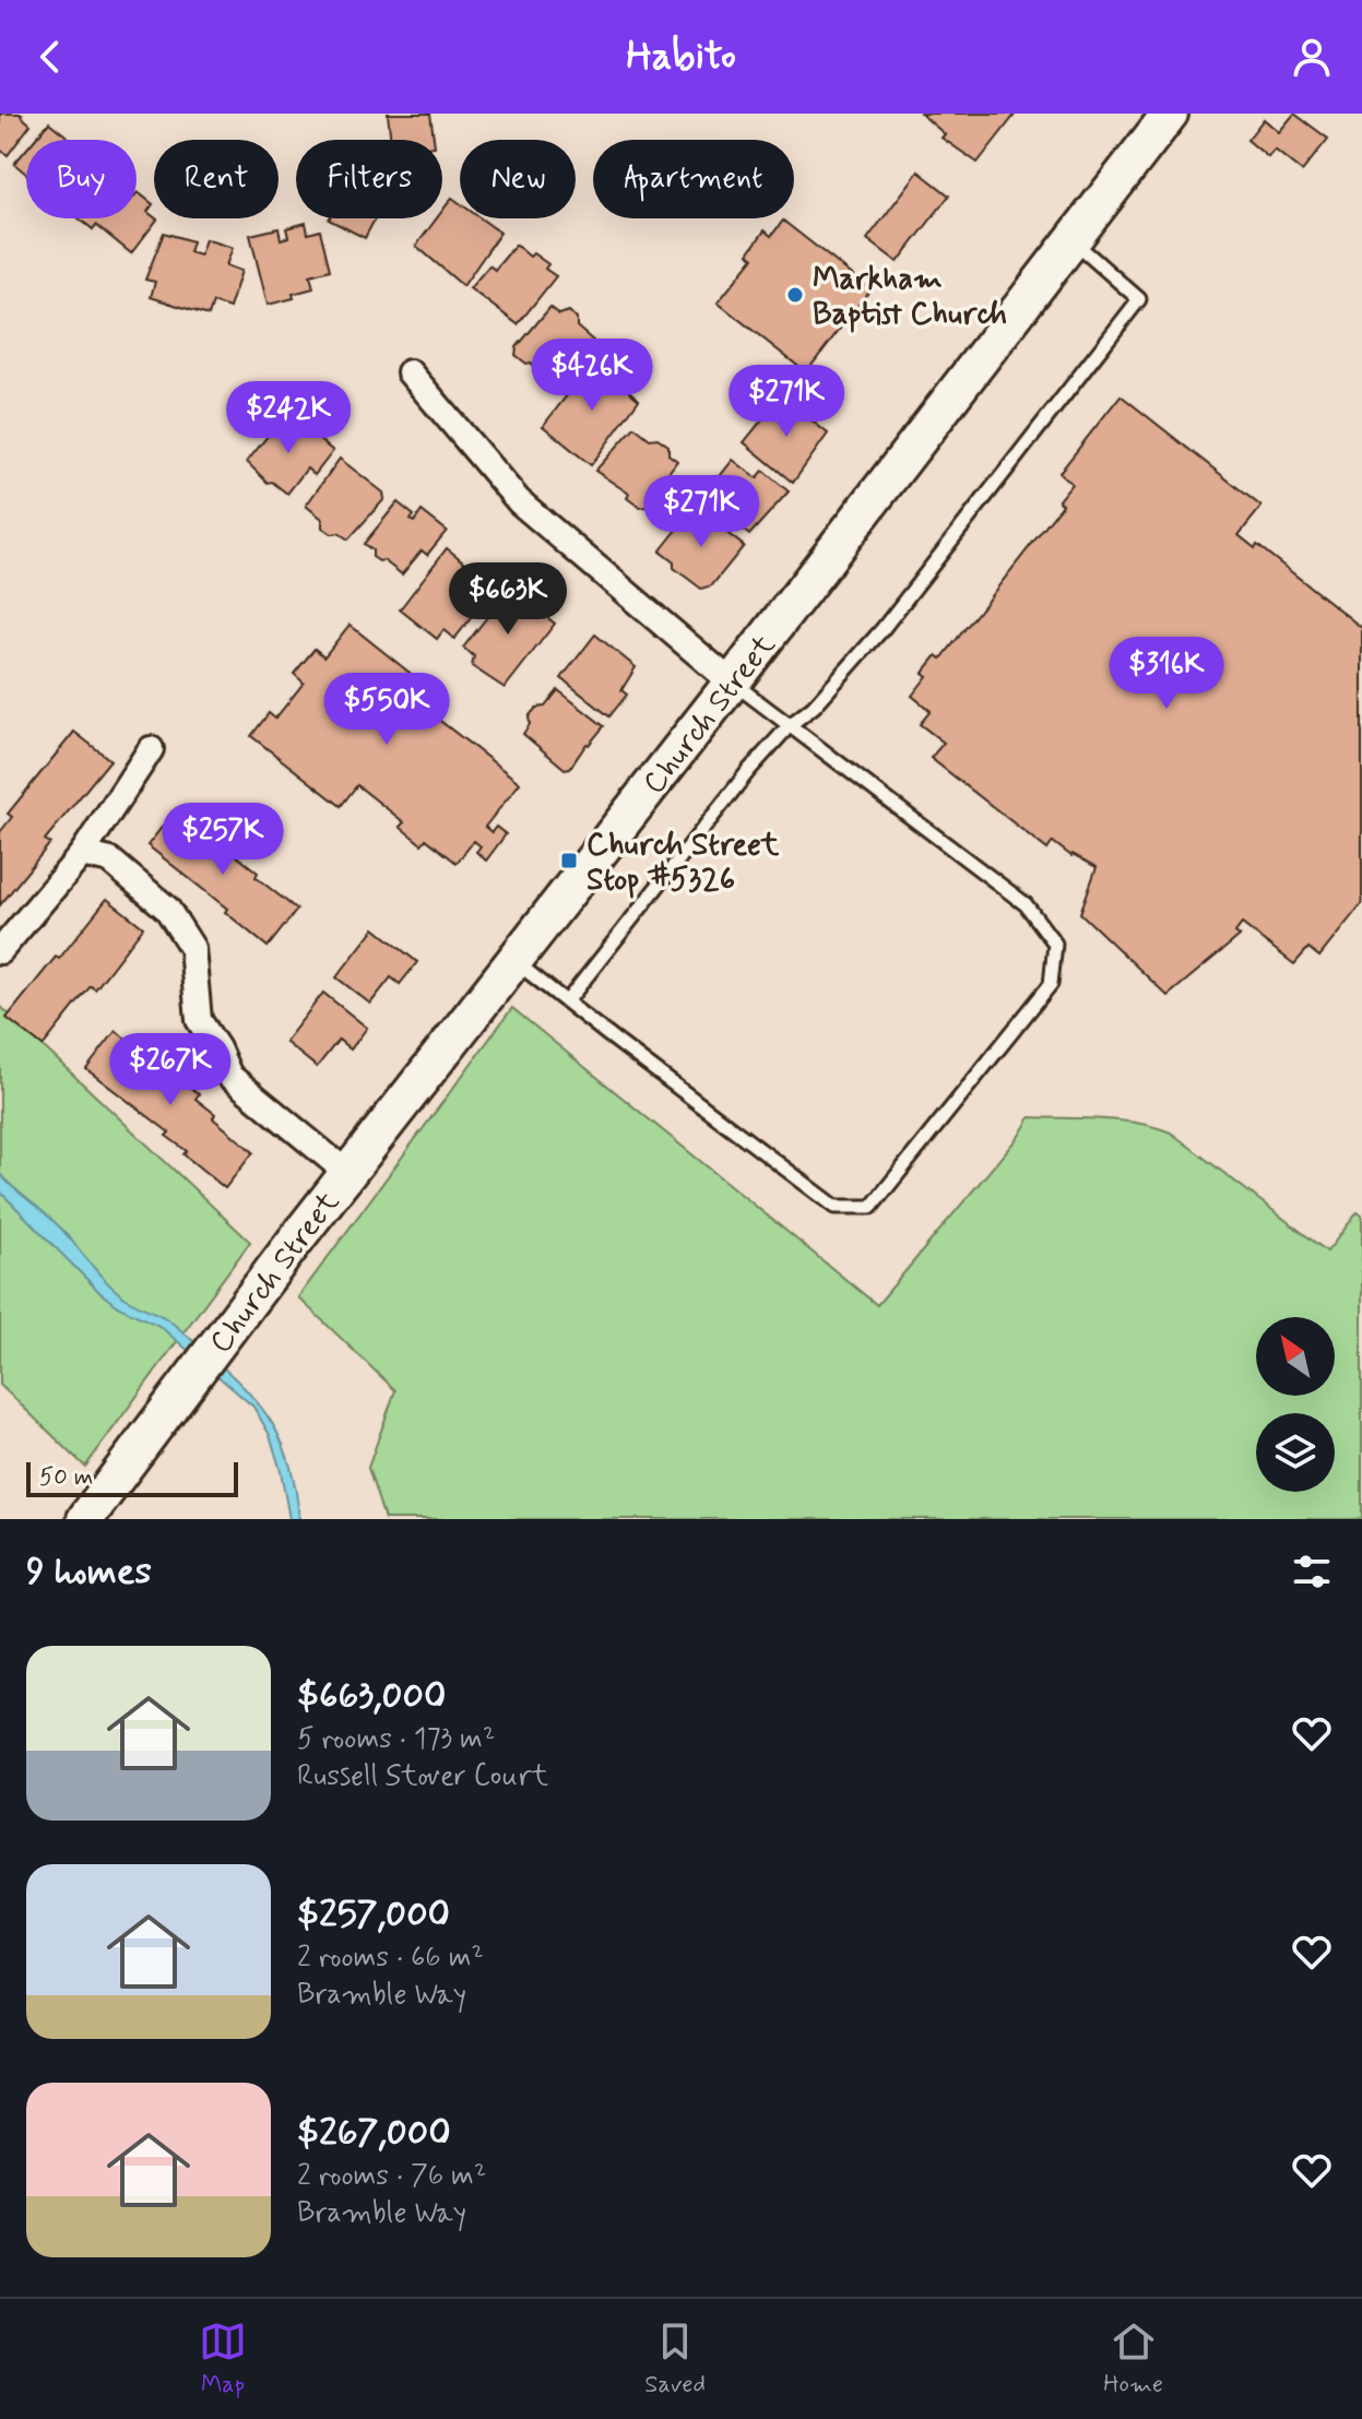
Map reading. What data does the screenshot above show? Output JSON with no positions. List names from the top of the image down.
{
  "streets": {
    "street": ["Church Street"]
  },
  "places": {
    "other": ["Markham Baptist Church"],
    "transit": ["Church Street Stop #5326"]
  },
  "scale_bar": "50 m",
  "north": "top left",
  "page": {
    "header": "Habito",
    "chip": [
      "Buy",
      "Rent",
      "Filters",
      "New",
      "Apartment"
    ],
    "price": [
      "$426K",
      "$271K",
      "$242K",
      "$271K",
      "$663K",
      "$316K",
      "$550K",
      "$257K",
      "$267K"
    ],
    "scale": "50 m",
    "heading": "9 homes",
    "list": [
      {
        "name": "$663,000",
        "note": "5 rooms · 173 m² · Russell Stover Court"
      },
      {
        "name": "$257,000",
        "note": "2 rooms · 66 m² · Bramble Way"
      },
      {
        "name": "$267,000",
        "note": "2 rooms · 76 m² · Bramble Way"
      }
    ],
    "tabs": ["Map", "Saved", "Home"]
  }
}
